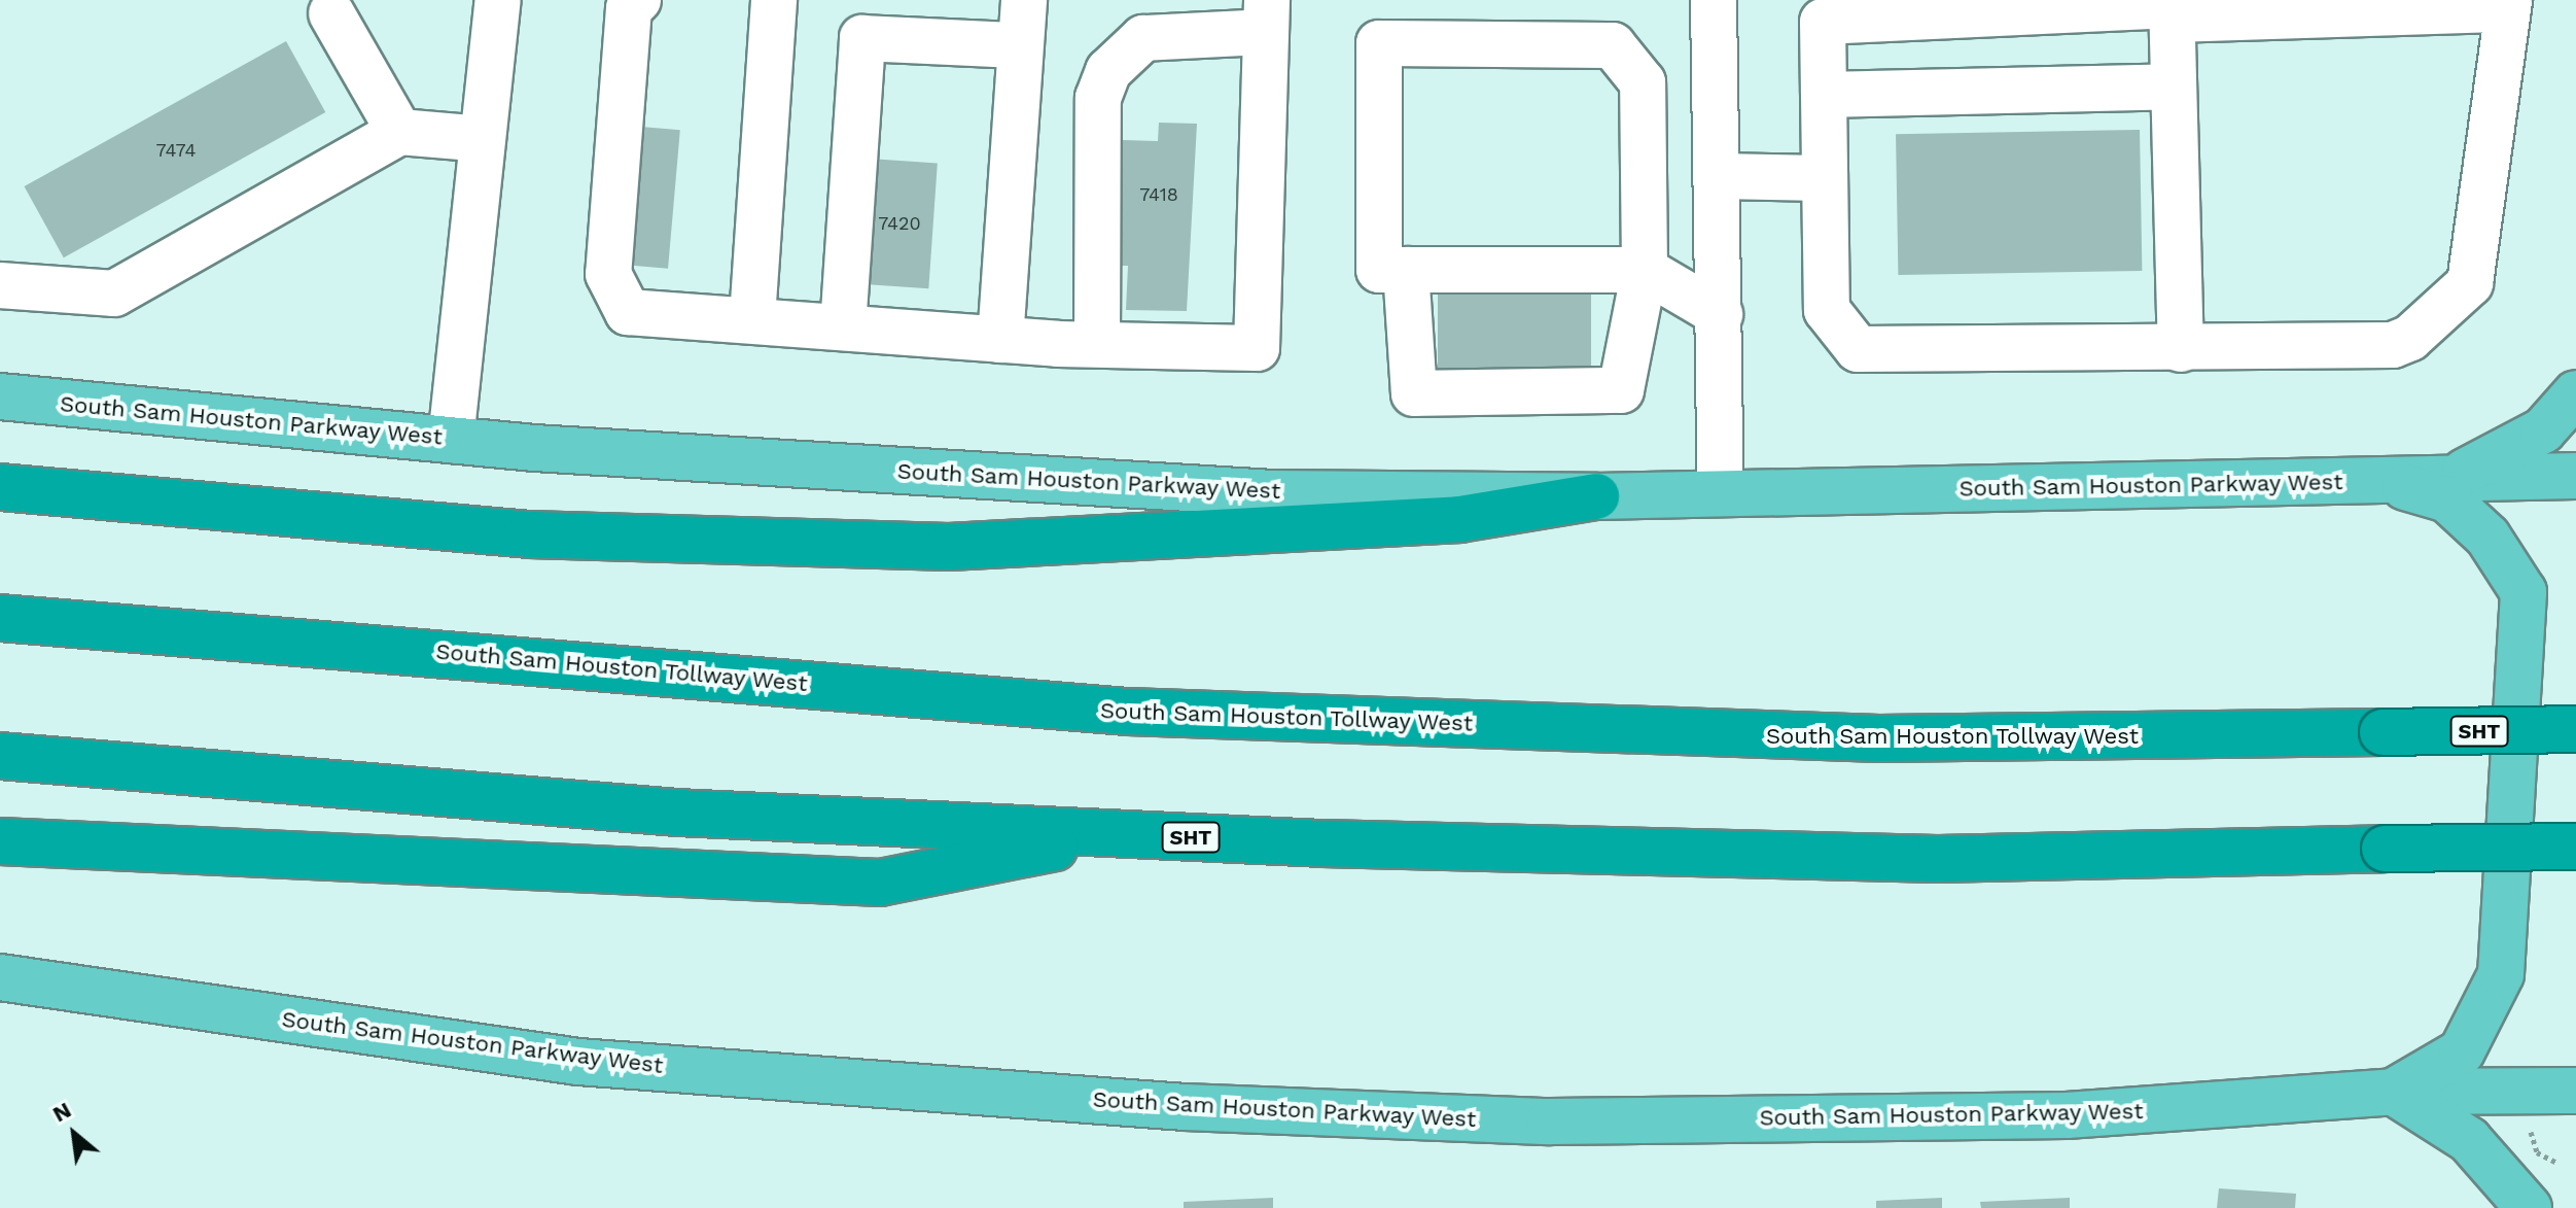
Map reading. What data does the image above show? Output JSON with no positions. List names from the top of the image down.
{
  "streets": {
    "highway": ["South Sam Houston Tollway West", "SHT"],
    "main road": ["South Sam Houston Parkway West"]
  },
  "house_numbers": ["7474", "7418", "7420"],
  "north": "top left"
}
